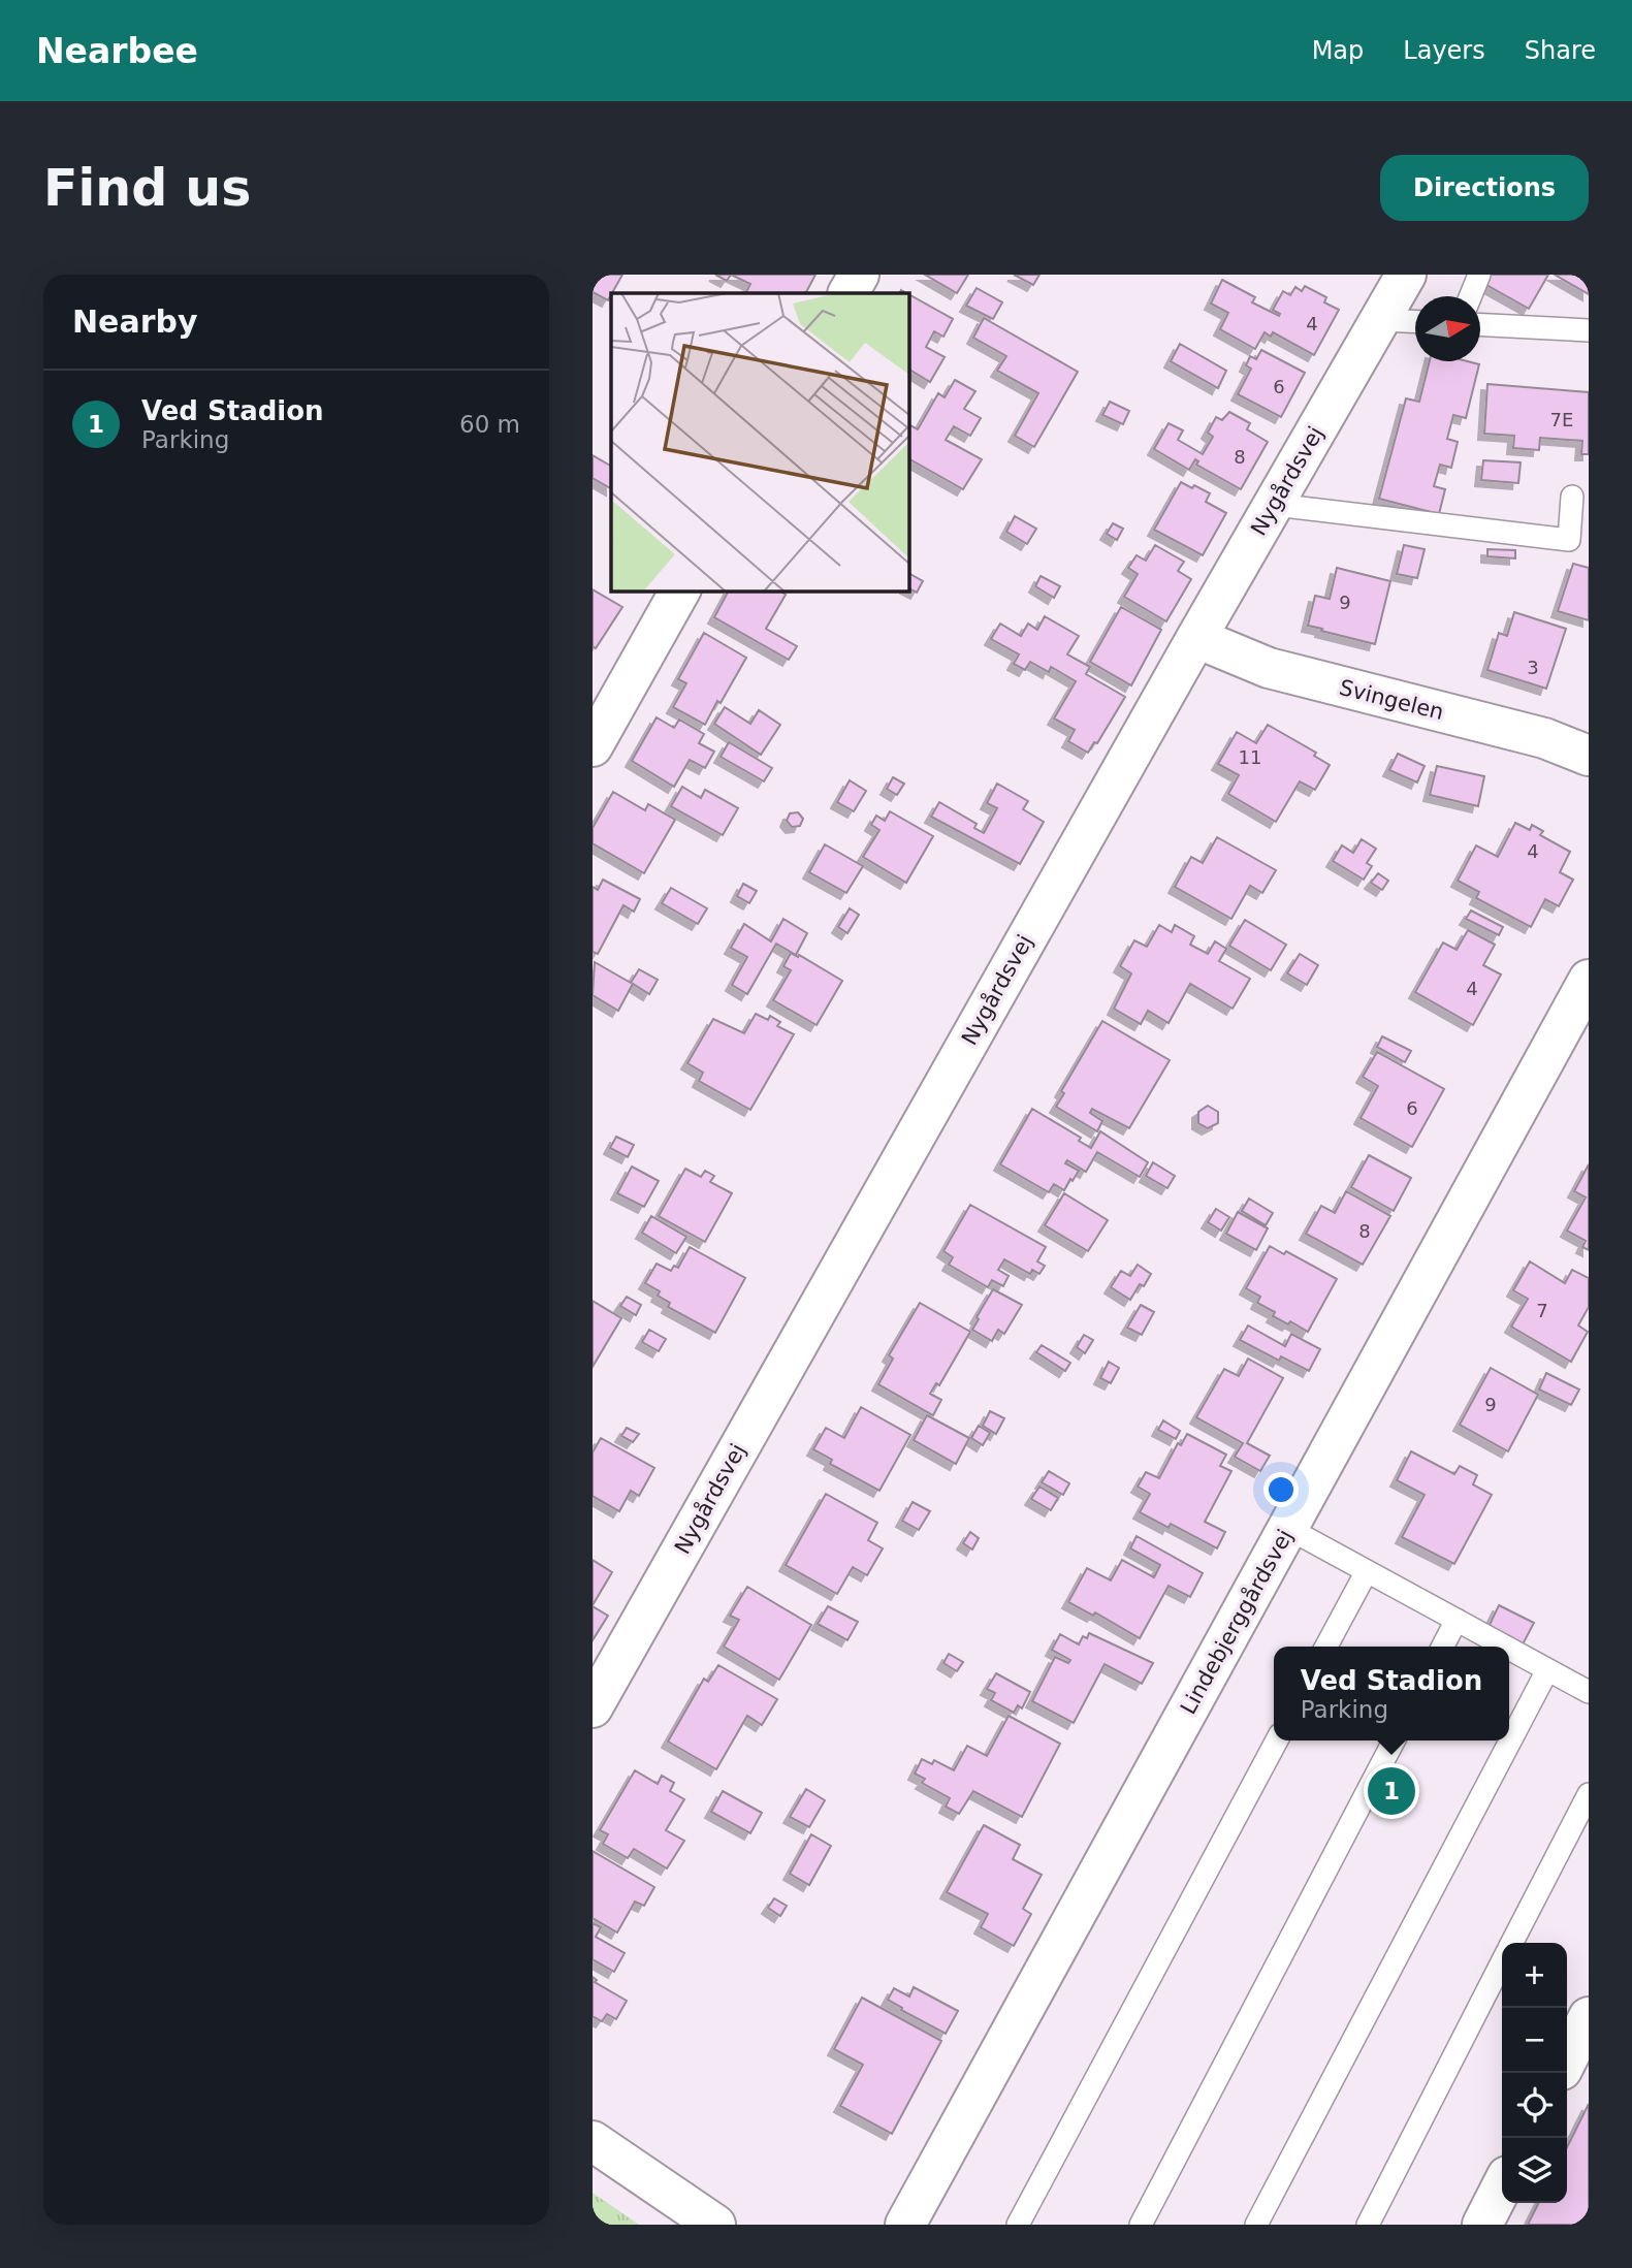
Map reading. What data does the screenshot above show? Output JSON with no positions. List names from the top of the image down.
{
  "streets": {
    "street": ["Nygårdsvej", "Svingelen", "Lindebjerggårdsvej"]
  },
  "crossings": [
    ["Nygårdsvej", "Svingelen"]
  ],
  "house_numbers": [
    "4",
    "6",
    "7E",
    "8",
    "9",
    "3",
    "11",
    "4",
    "4",
    "6",
    "8",
    "7",
    "9"
  ],
  "north": "right",
  "page": {
    "header": "Nearbee",
    "nav": ["Map", "Layers", "Share"],
    "buttons": "Directions",
    "title": "Find us",
    "heading": "Nearby",
    "list": [
      {
        "mark": "1",
        "name": "Ved Stadion",
        "note": "Parking",
        "value": "60 m"
      }
    ],
    "popup": ["Ved Stadion", "Parking"],
    "pins": "1",
    "map_buttons": ["+", "−"]
  }
}
